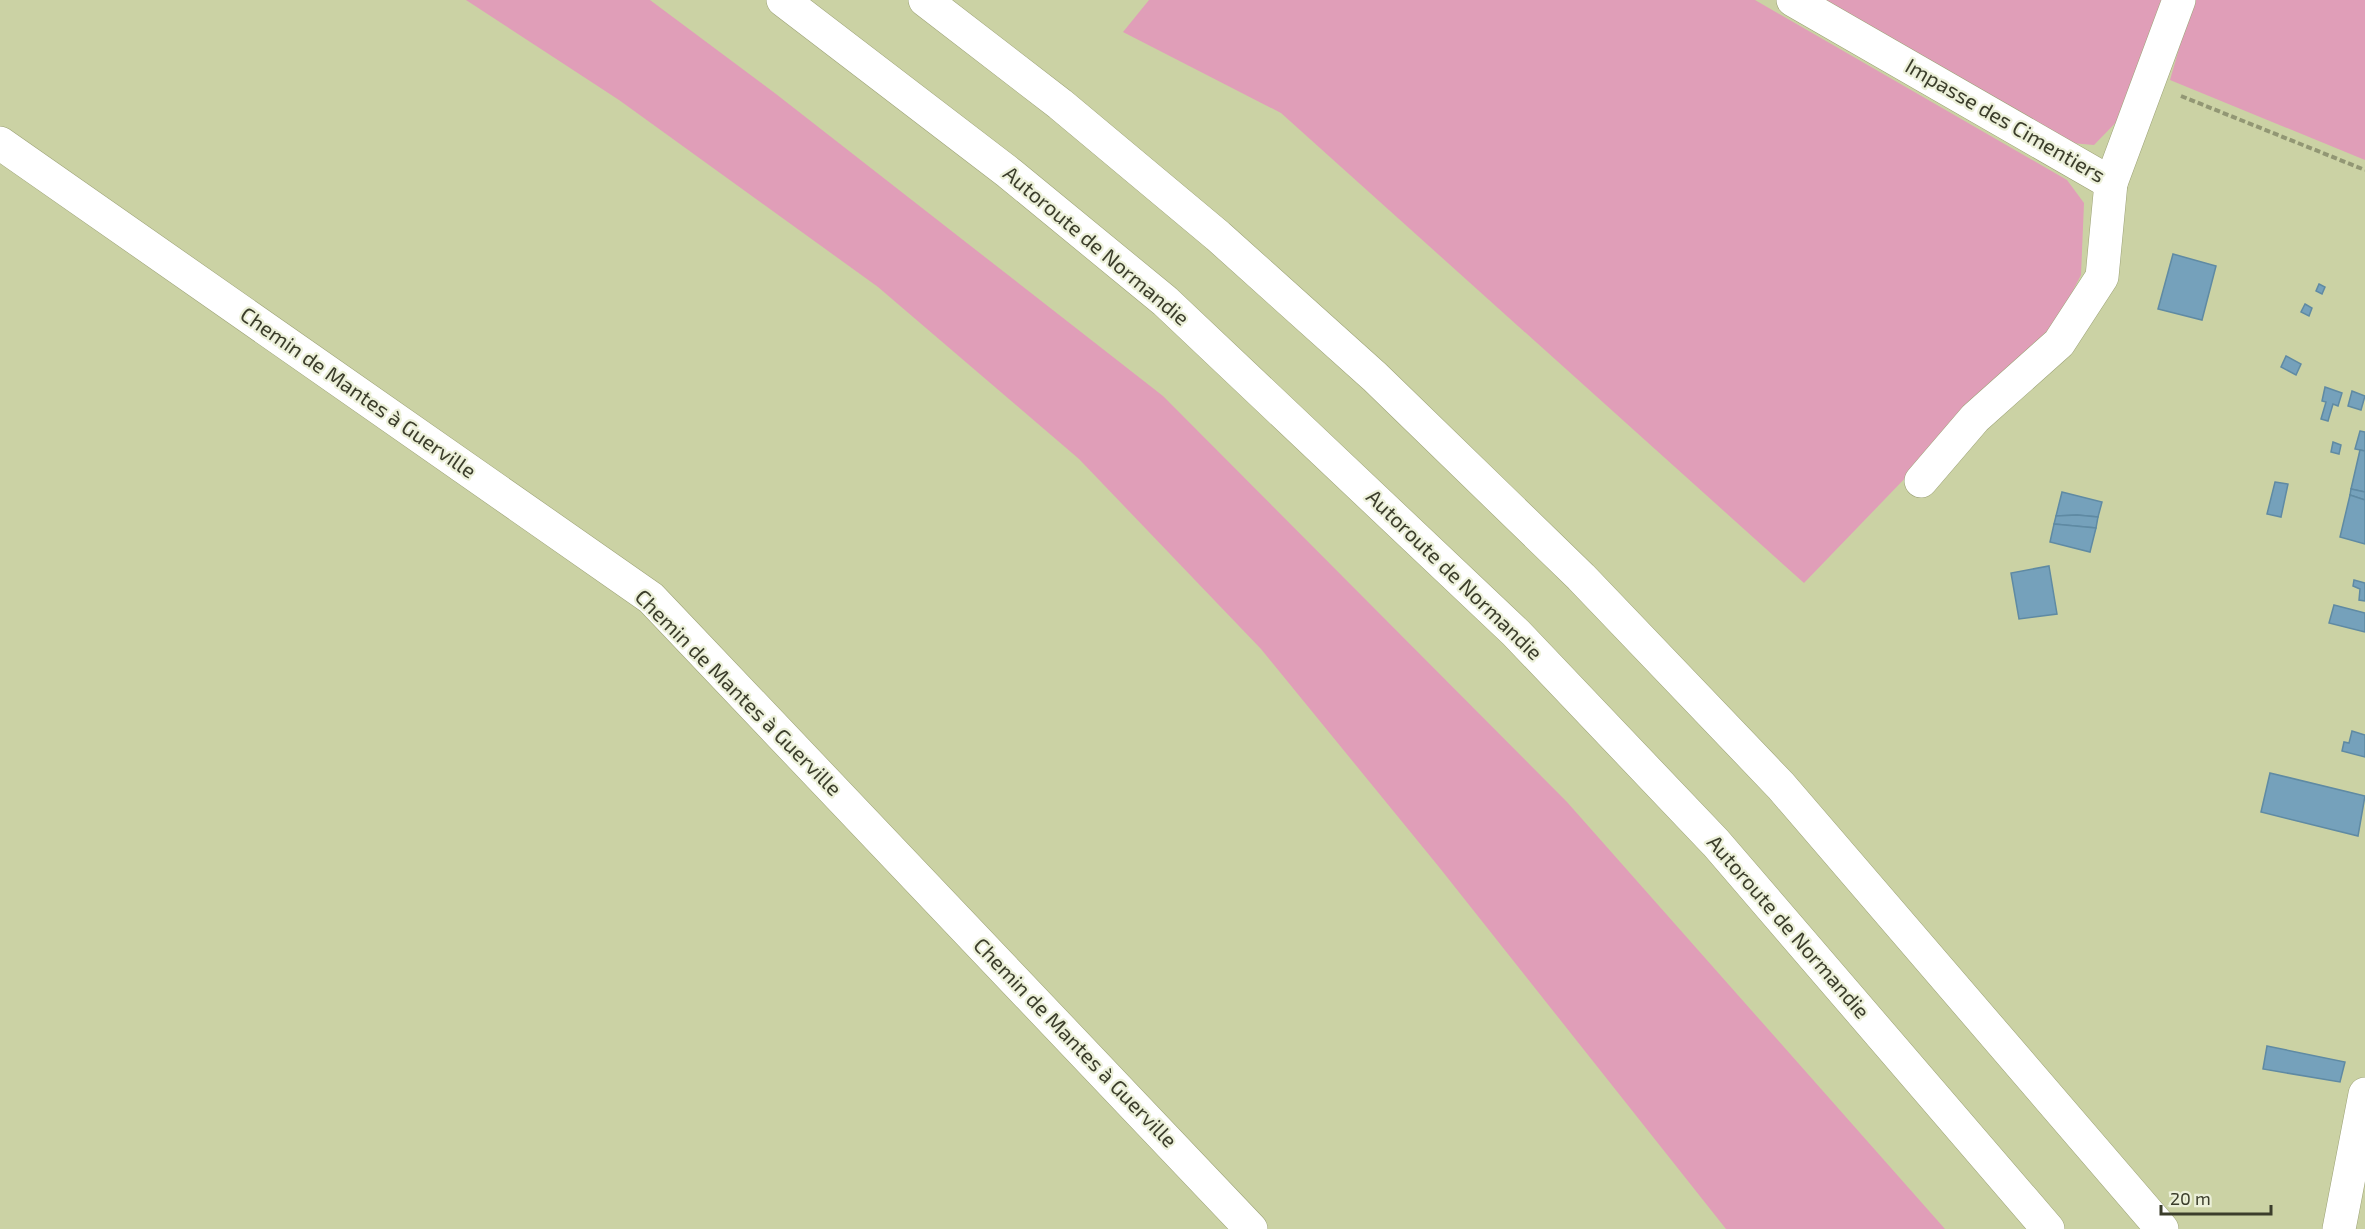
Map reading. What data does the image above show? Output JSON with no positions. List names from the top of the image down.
{
  "streets": {
    "main road": ["Impasse des Cimentiers", "Autoroute de Normandie", "Chemin de Mantes à Guerville"]
  },
  "scale_bar": "20 m"
}
